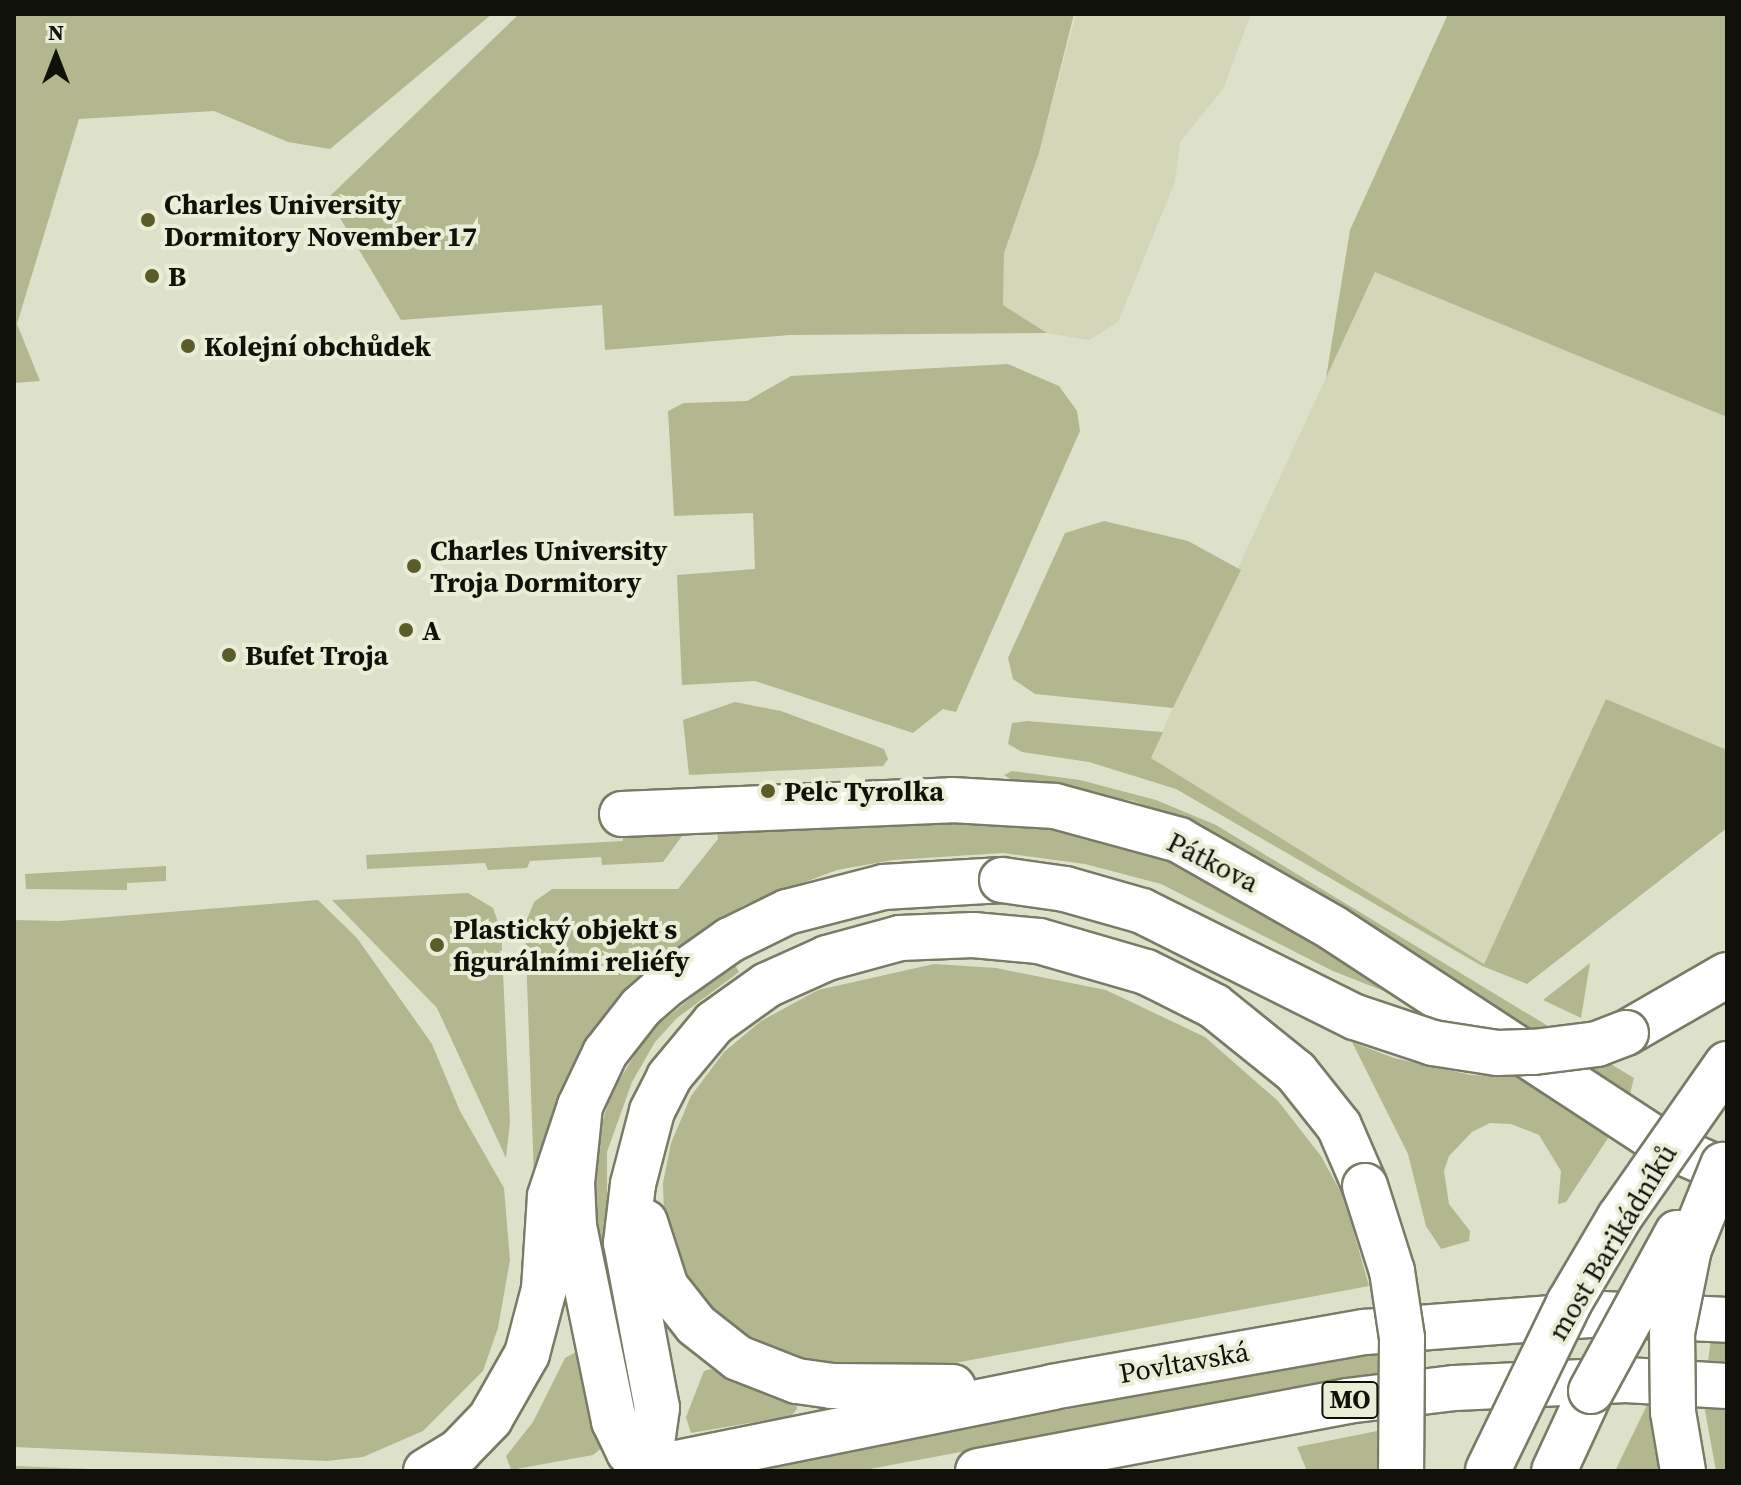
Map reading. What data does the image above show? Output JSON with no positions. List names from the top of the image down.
{
  "streets": {
    "main road": [
      "Pátkova",
      "most Barikádníků",
      "Povltavská",
      "MO"
    ]
  },
  "crossings": [
    ["Pátkova", "most Barikádníků"]
  ],
  "places": [
    "Charles University Dormitory November 17",
    "B",
    "Kolejní obchůdek",
    "Charles University Troja Dormitory",
    "A",
    "Bufet Troja",
    "Pelc Tyrolka",
    "Plastický objekt s figurálními reliéfy"
  ],
  "north": "top"
}
